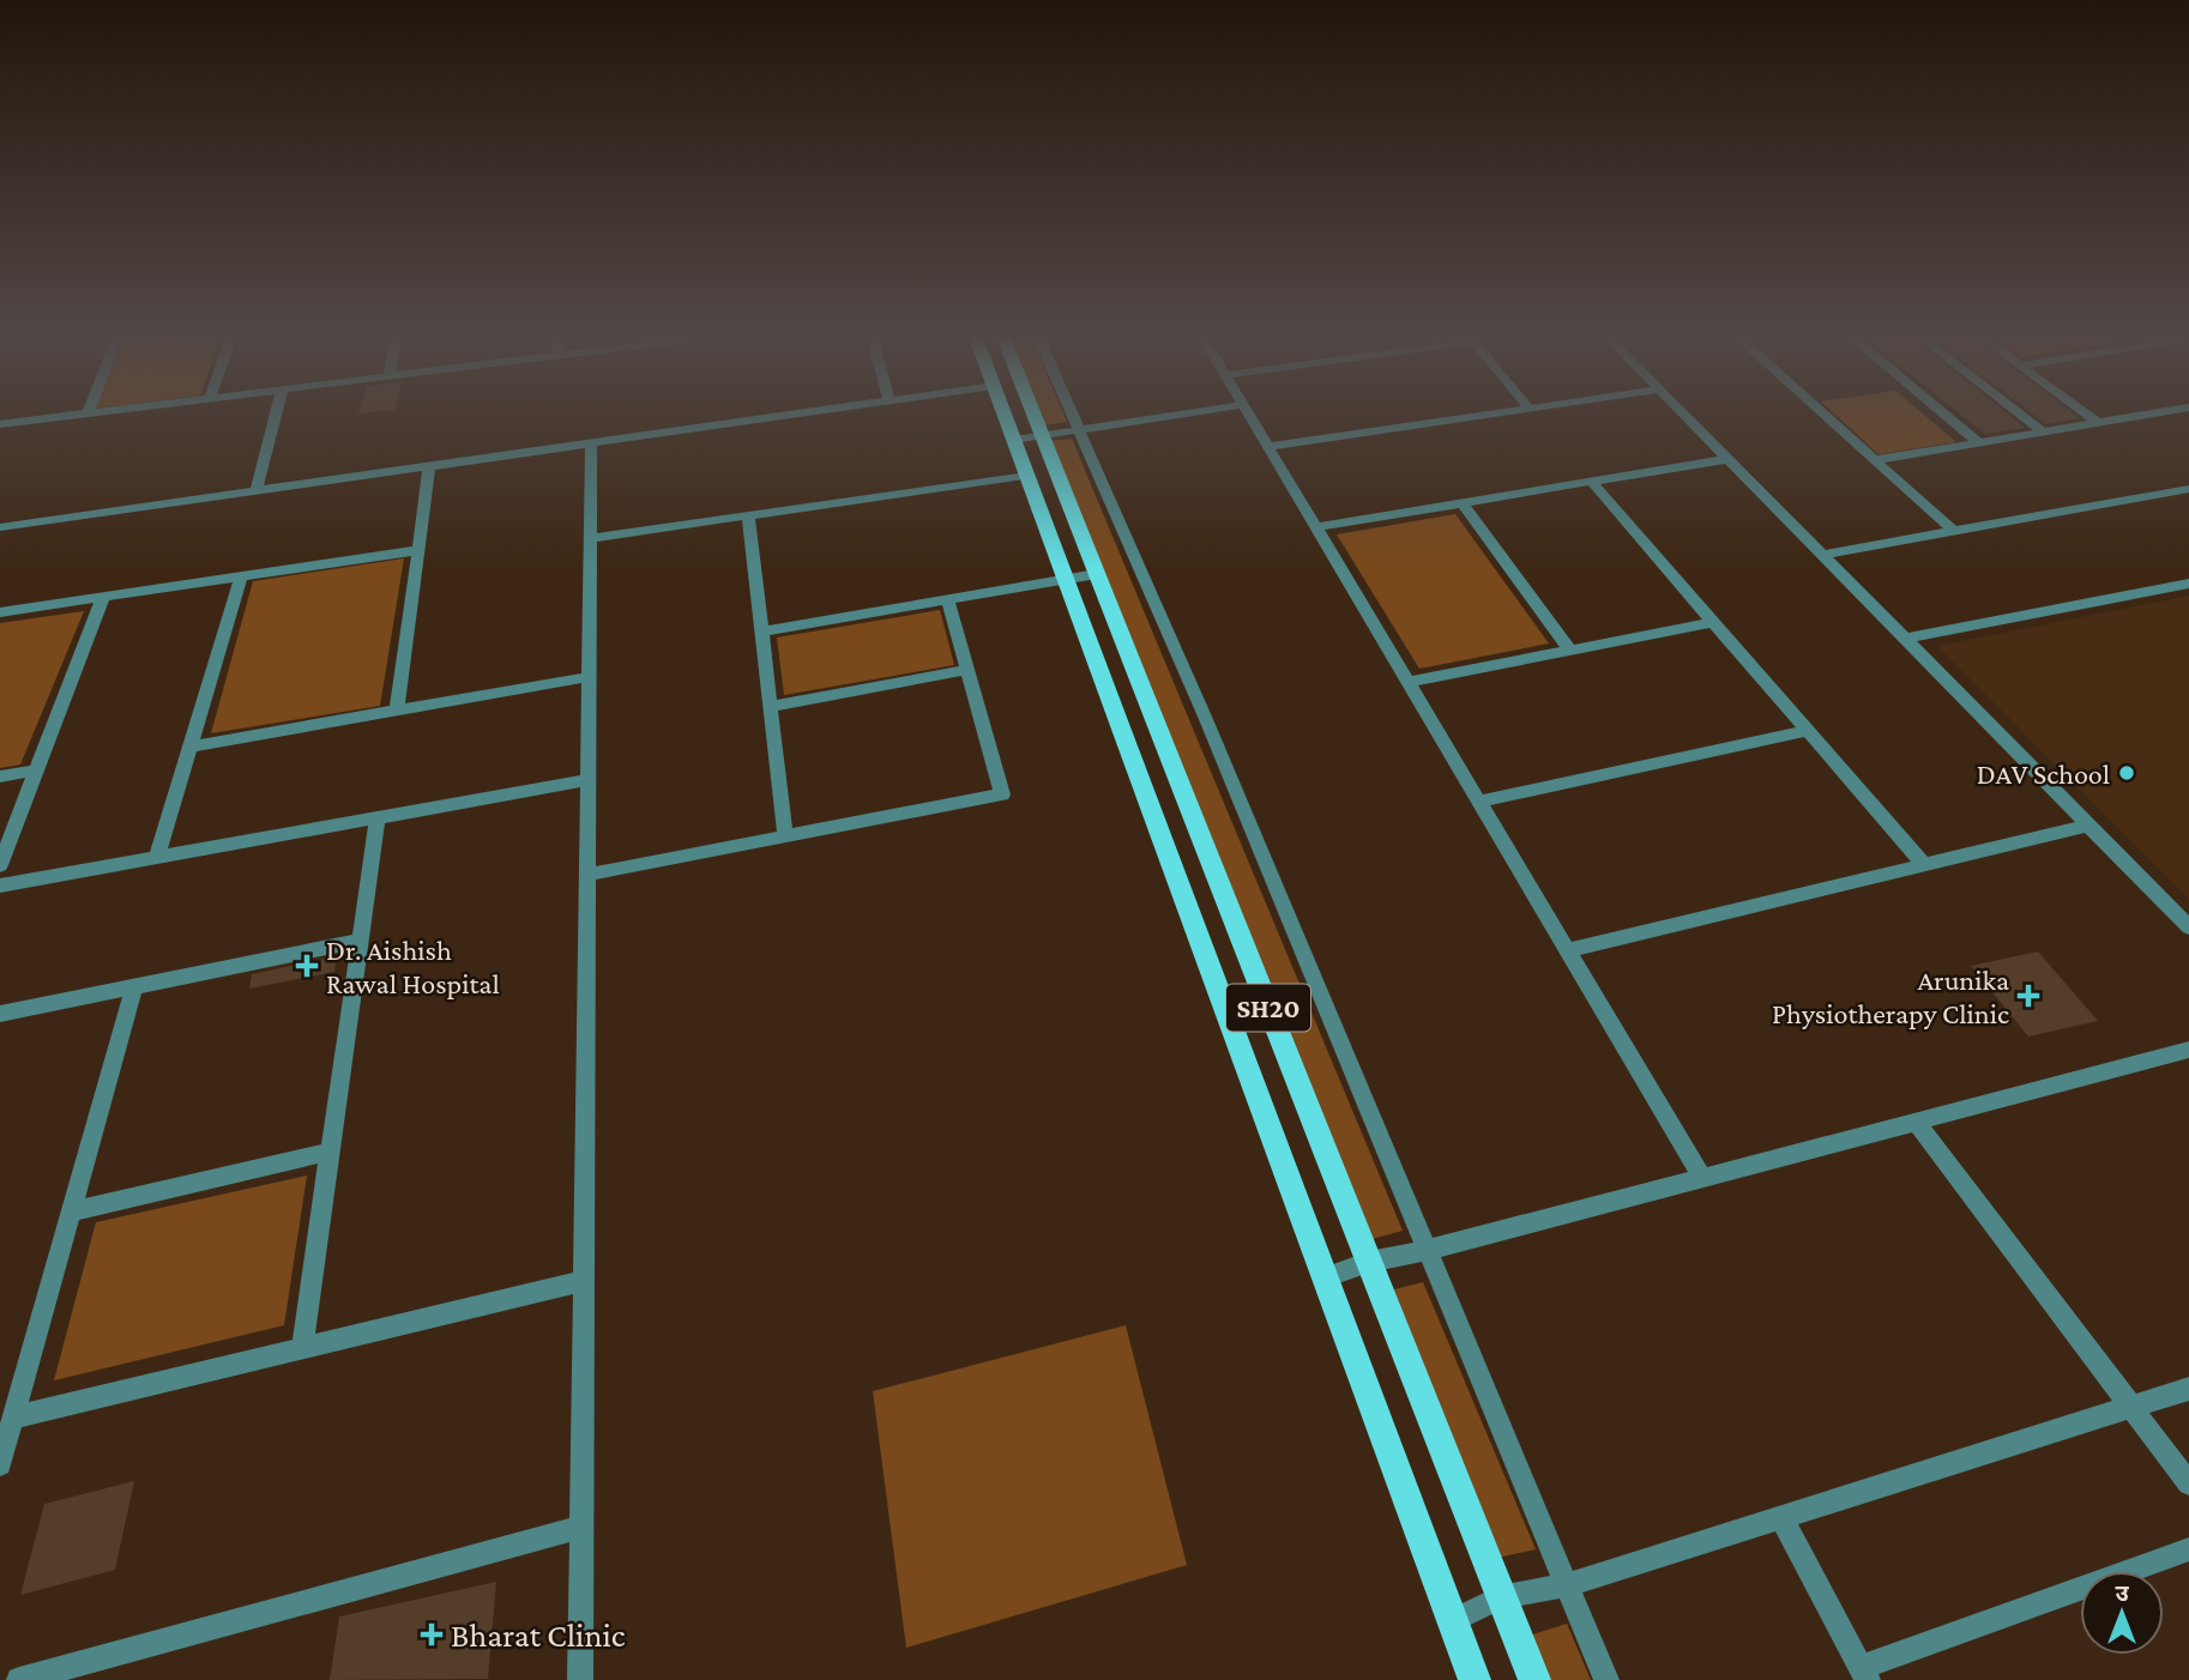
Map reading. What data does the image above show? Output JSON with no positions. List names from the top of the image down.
{
  "streets": {
    "main road": ["SH20"]
  },
  "places": {
    "other": ["DAV School"],
    "health": ["Dr. Aishish Rawal Hospital", "Arunika Physiotherapy Clinic", "Bharat Clinic"]
  },
  "north": "top"
}
